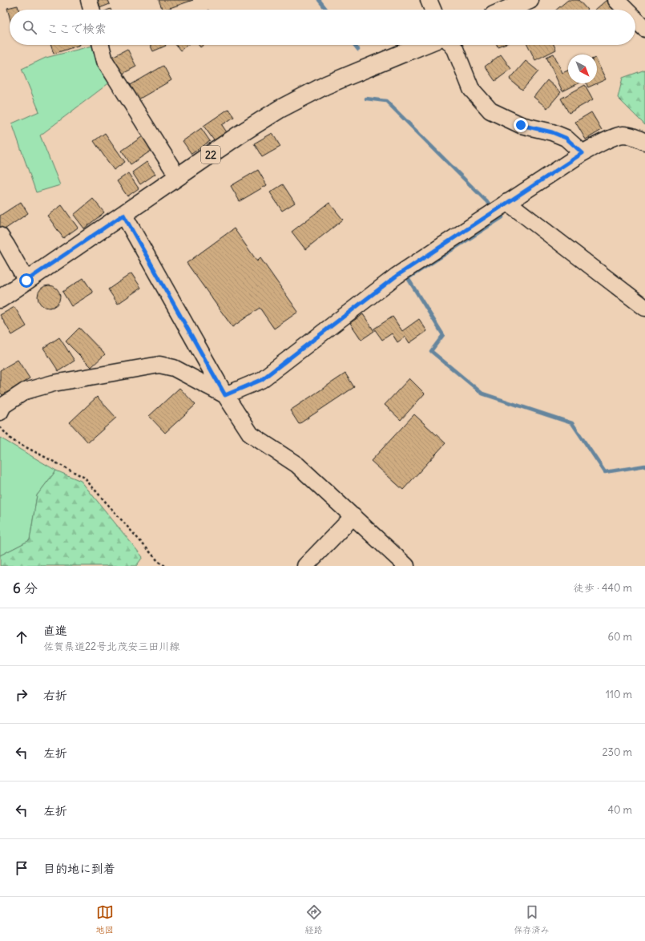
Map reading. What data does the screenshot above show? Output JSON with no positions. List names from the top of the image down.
{
  "streets": {
    "main road": ["22"]
  },
  "north": "bottom right",
  "page": {
    "search": "ここで検索",
    "heading": ["6 分", "徒歩 · 440 m"],
    "list": [
      ["直進", "佐賀県道22号北茂安三田川線", "60 m"],
      ["右折", "110 m"],
      ["左折", "230 m"],
      ["左折", "40 m"],
      "目的地に到着"
    ],
    "nav": ["地図", "経路", "保存済み"]
  }
}
